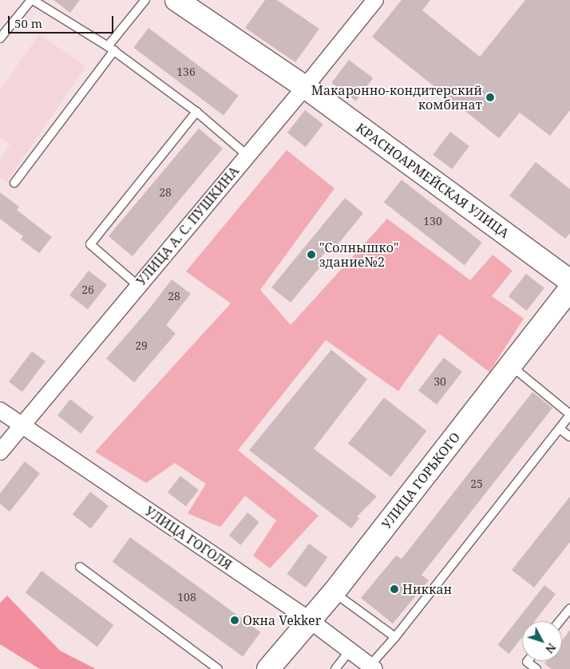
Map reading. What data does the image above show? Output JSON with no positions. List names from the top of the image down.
{
  "streets": {
    "street": [
      "КРАСНОАРМЕЙСКАЯ УЛИЦА",
      "УЛИЦА А. С. ПУШКИНА",
      "УЛИЦА ГОРЬКОГО",
      "УЛИЦА ГОГОЛЯ"
    ]
  },
  "crossings": [
    ["КРАСНОАРМЕЙСКАЯ УЛИЦА", "УЛИЦА А. С. ПУШКИНА"],
    ["УЛИЦА А. С. ПУШКИНА", "УЛИЦА ГОГОЛЯ"],
    ["УЛИЦА ГОРЬКОГО", "УЛИЦА ГОГОЛЯ"]
  ],
  "places": [
    "Макаронно-кондитерский комбинат",
    "\"Солнышко\" здание№2",
    "Никкан",
    "Окна Vekker"
  ],
  "house_numbers": [
    "136",
    "28",
    "130",
    "26",
    "28",
    "29",
    "30",
    "25",
    "108"
  ],
  "scale_bar": "50 m",
  "north": "bottom right"
}
